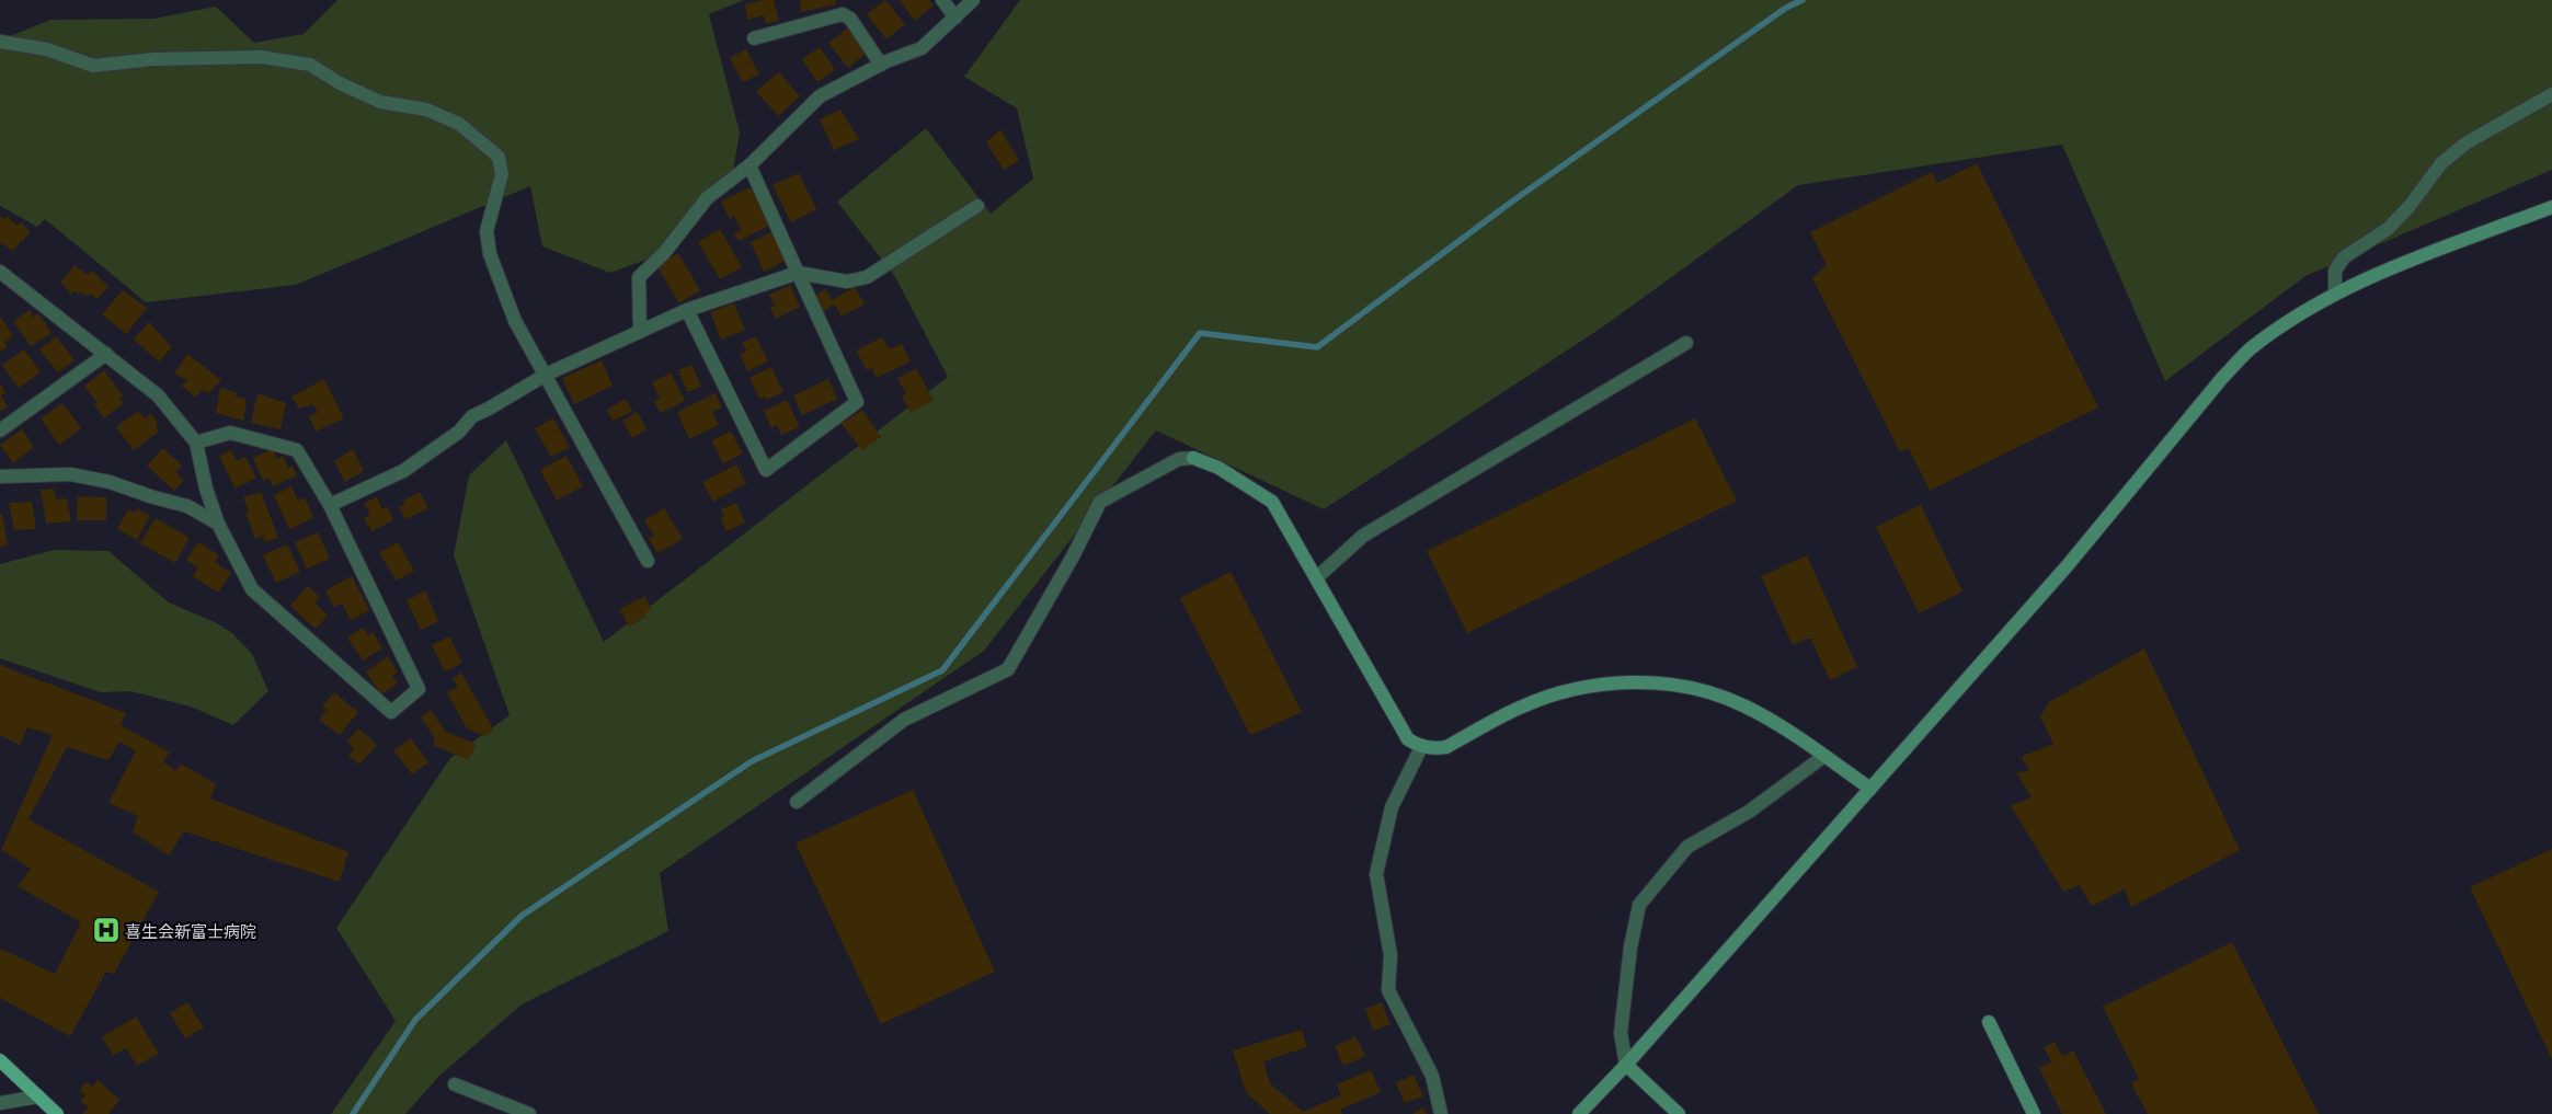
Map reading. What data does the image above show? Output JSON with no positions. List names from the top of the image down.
{
  "places": {
    "hospital": ["喜生会新富士病院"]
  }
}
